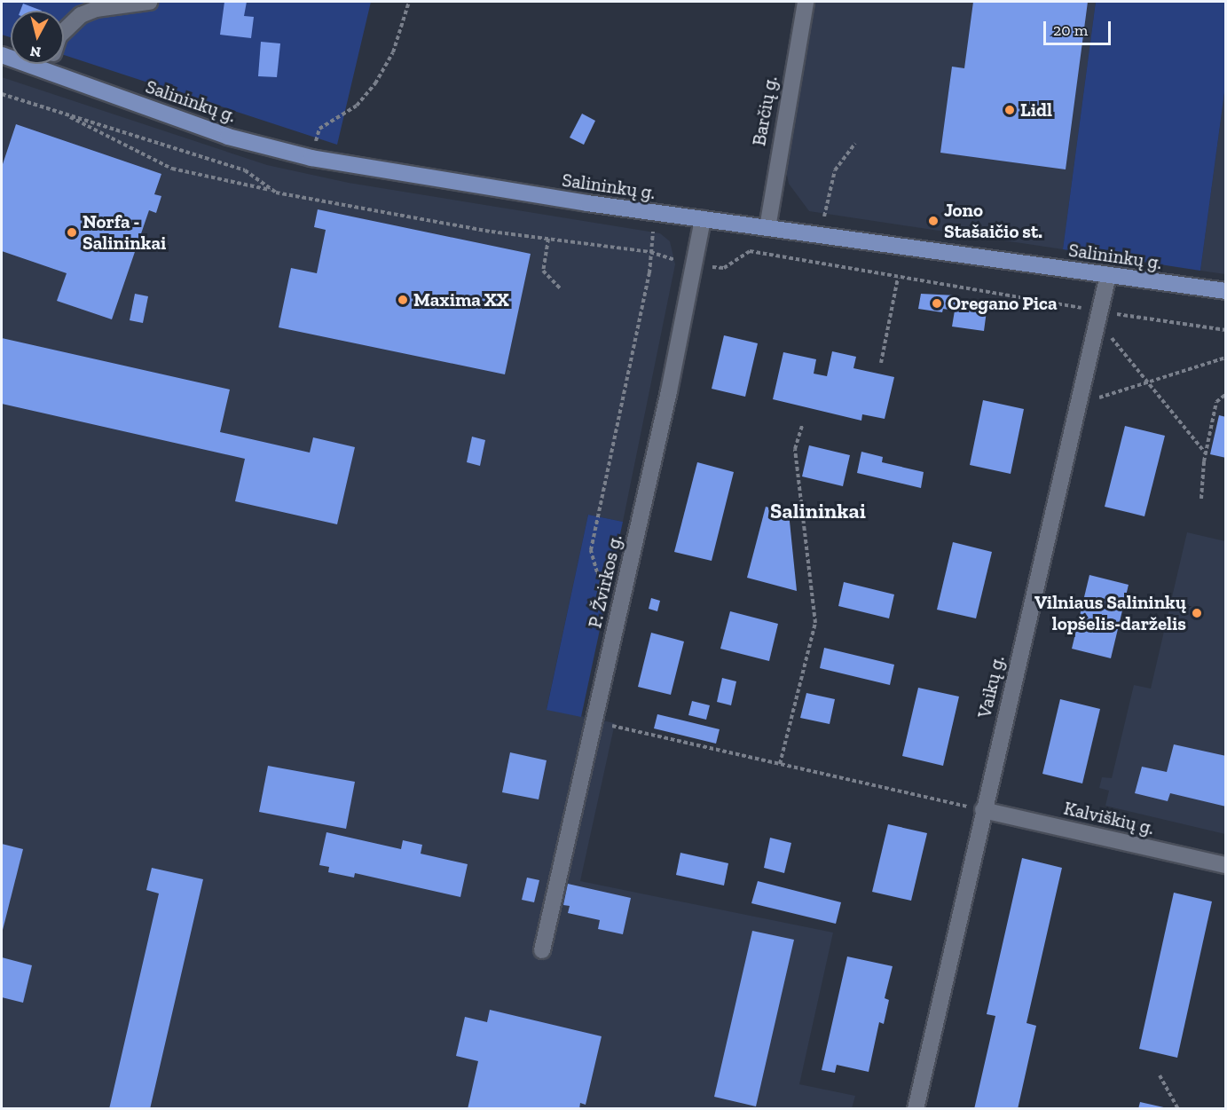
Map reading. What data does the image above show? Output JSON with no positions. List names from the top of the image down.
{
  "streets": {
    "main road": ["Salininkų g."],
    "street": [
      "Barčių g.",
      "P. Žvirkos g.",
      "Vaikų g.",
      "Kalviškių g."
    ]
  },
  "crossings": [
    ["Salininkų g.", "Barčių g."],
    ["Salininkų g.", "P. Žvirkos g."],
    ["Salininkų g.", "Vaikų g."],
    ["Vaikų g.", "Kalviškių g."]
  ],
  "districts": ["Salininkai"],
  "places": [
    "Lidl",
    "Jono Stašaičio st.",
    "Norfa - Salininkai",
    "Maxima XX",
    "Oregano Pica",
    "Vilniaus Salininkų lopšelis-darželis"
  ],
  "scale_bar": "20 m",
  "north": "bottom"
}
